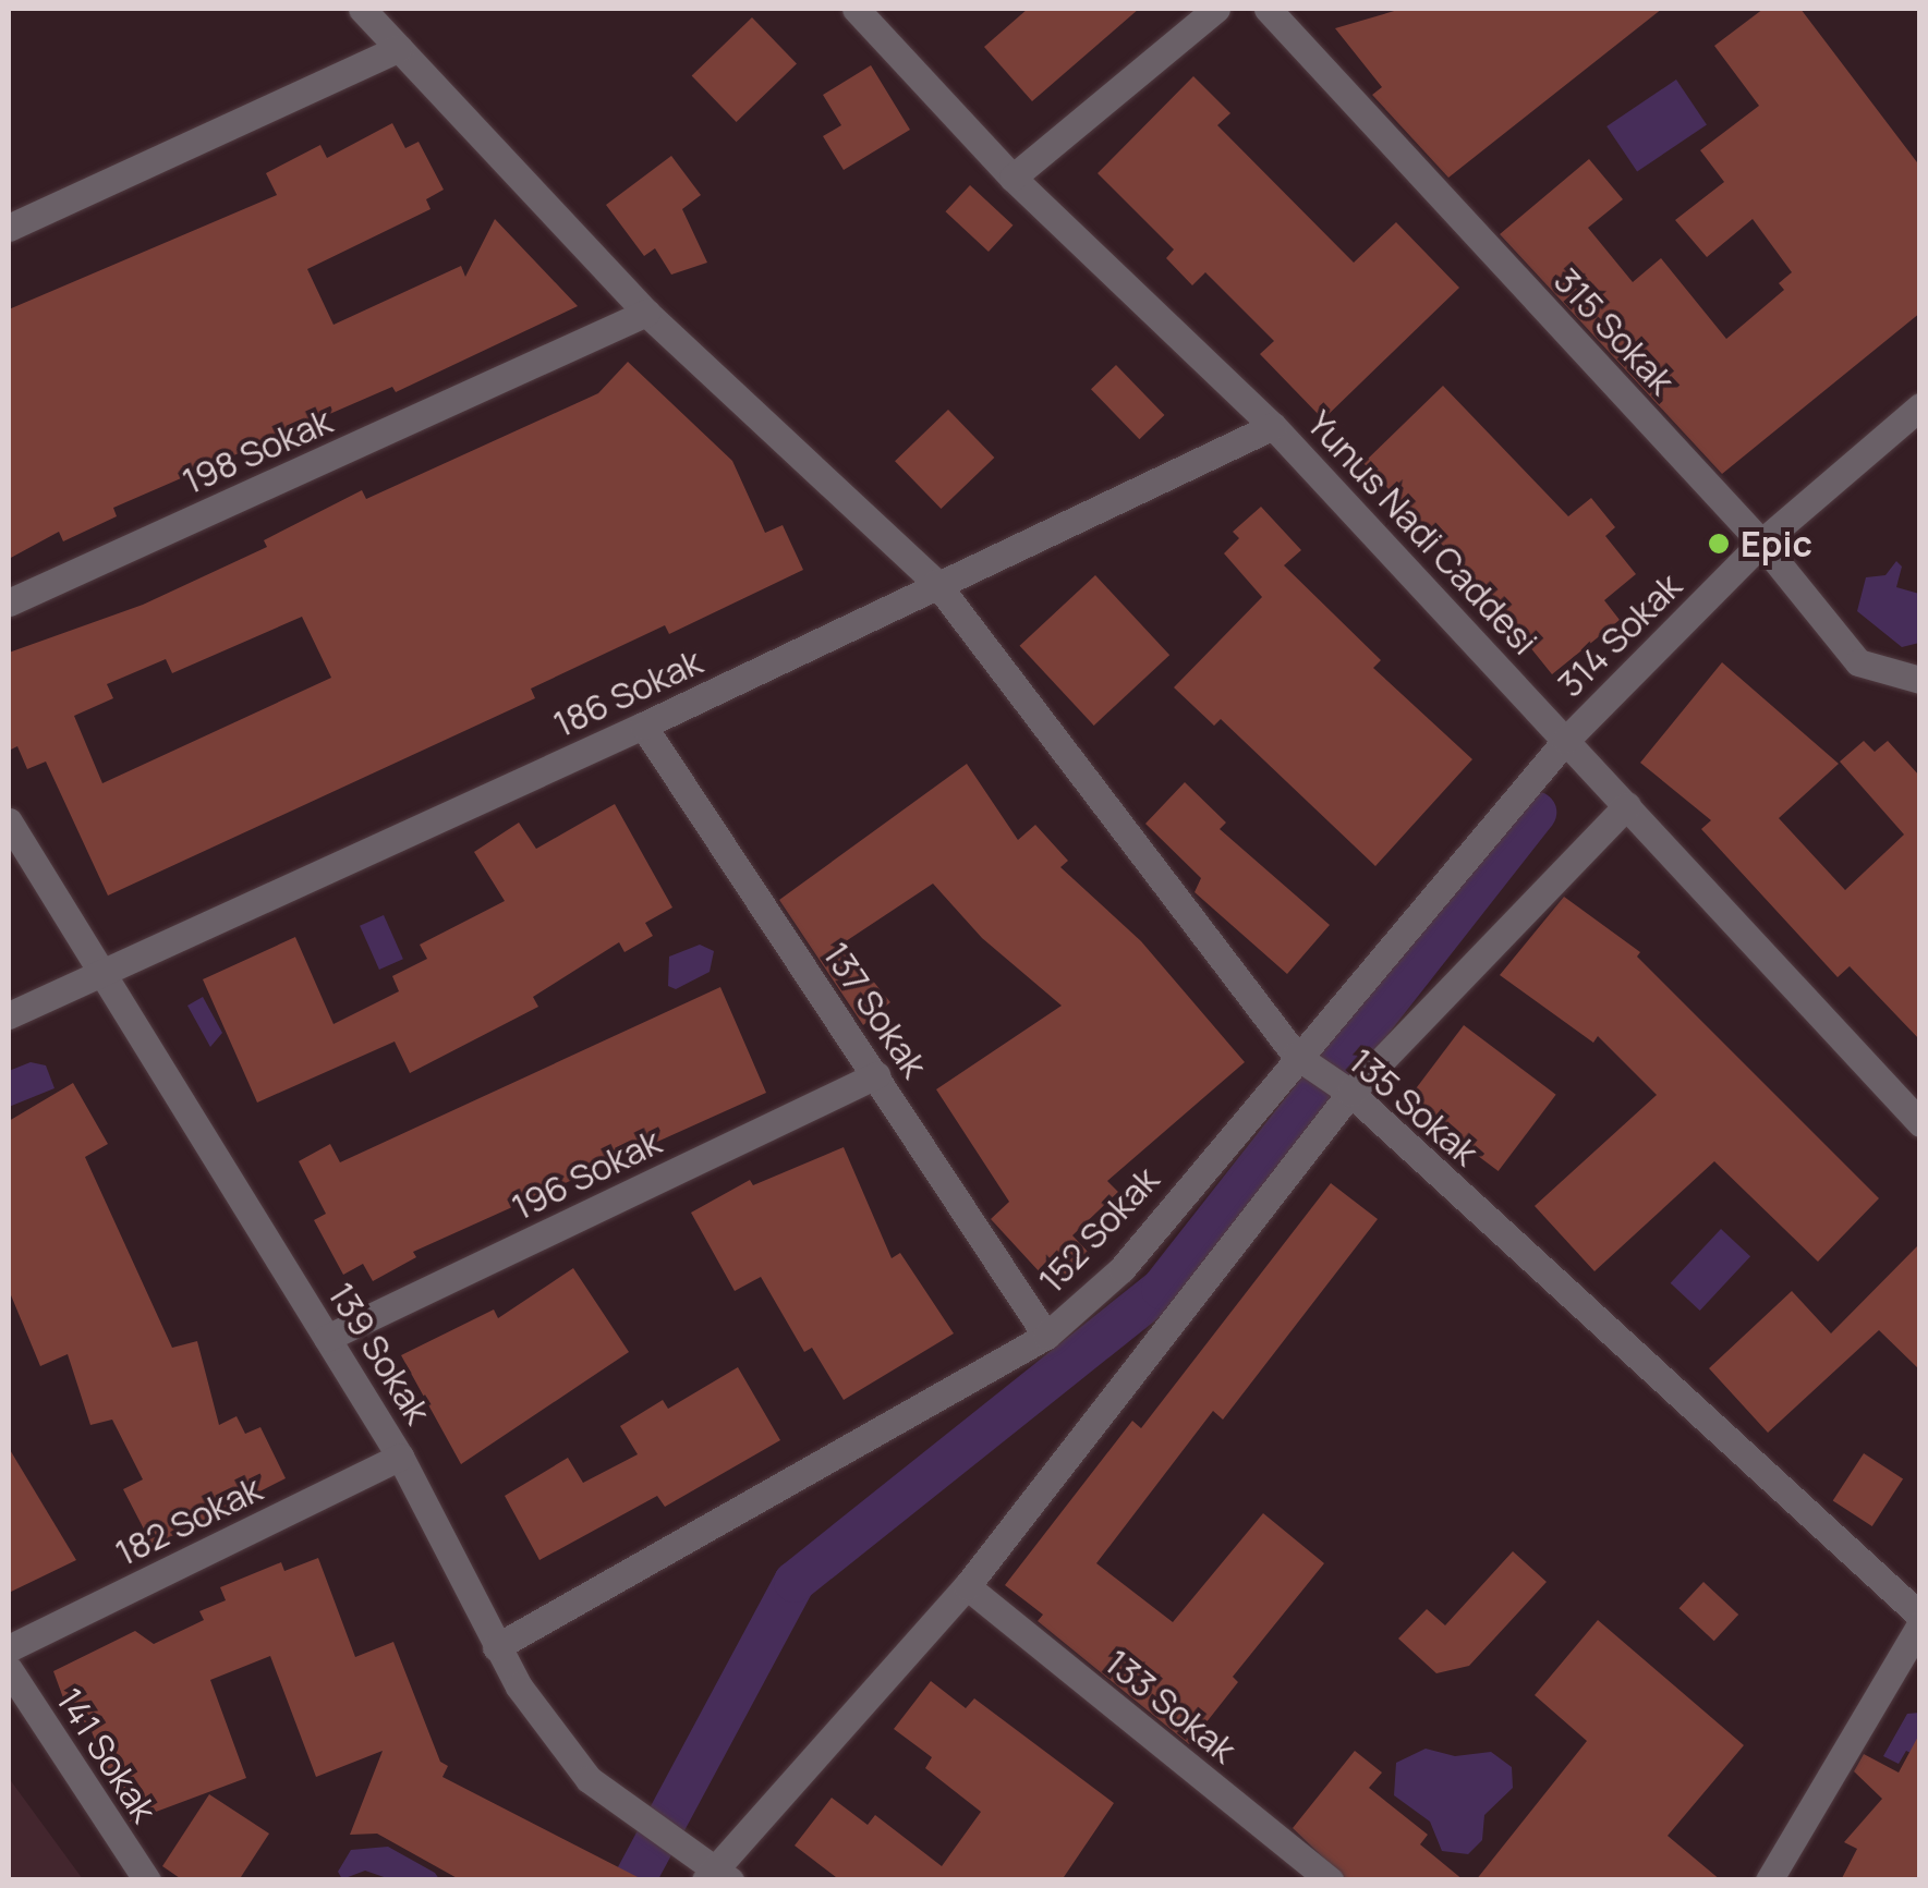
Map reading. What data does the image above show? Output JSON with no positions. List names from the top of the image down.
{
  "streets": {
    "street": [
      "315 Sokak",
      "198 Sokak",
      "Yunus Nadi Caddesi",
      "314 Sokak",
      "186 Sokak",
      "137 Sokak",
      "135 Sokak",
      "196 Sokak",
      "152 Sokak",
      "139 Sokak",
      "182 Sokak",
      "133 Sokak",
      "141 Sokak"
    ]
  },
  "crossings": [
    ["315 Sokak", "314 Sokak"],
    ["198 Sokak", "135 Sokak"],
    ["Yunus Nadi Caddesi", "314 Sokak"],
    ["Yunus Nadi Caddesi", "186 Sokak"],
    ["Yunus Nadi Caddesi", "152 Sokak"],
    ["314 Sokak", "152 Sokak"],
    ["186 Sokak", "137 Sokak"],
    ["186 Sokak", "135 Sokak"],
    ["186 Sokak", "139 Sokak"],
    ["137 Sokak", "196 Sokak"],
    ["137 Sokak", "152 Sokak"],
    ["135 Sokak", "152 Sokak"],
    ["196 Sokak", "139 Sokak"],
    ["152 Sokak", "139 Sokak"],
    ["139 Sokak", "182 Sokak"]
  ],
  "places": ["Epic"]
}
